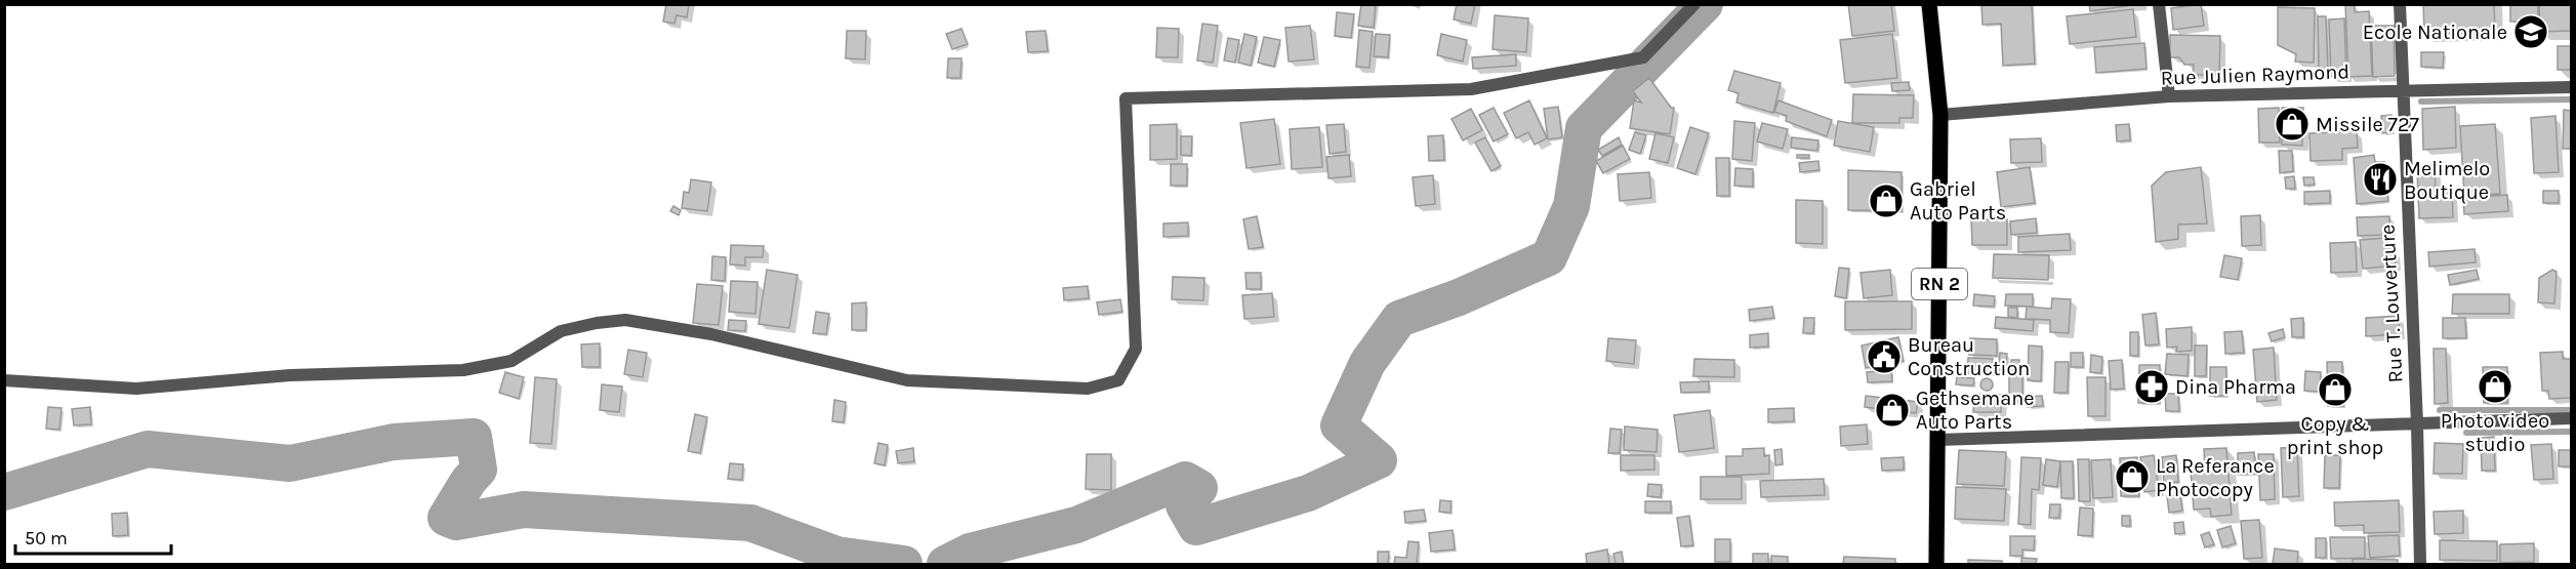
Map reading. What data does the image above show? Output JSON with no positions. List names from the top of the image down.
{
  "streets": {
    "main road": ["RN 2"],
    "street": ["Rue Julien Raymond", "Rue T. Louverture"]
  },
  "crossings": [
    ["Rue Julien Raymond", "RN 2"],
    ["Rue Julien Raymond", "Rue T. Louverture"]
  ],
  "places": {
    "school or university": ["Ecole Nationale"],
    "shop": [
      "Missile 727",
      "Gabriel Auto Parts",
      "Photo video studio",
      "Copy & print shop",
      "Gethsemane Auto Parts",
      "La Referance Photocopy"
    ],
    "restaurant": ["Melimelo Boutique"],
    "public building": ["Bureau Construction"],
    "pharmacy": ["Dina Pharma"]
  },
  "scale_bar": "50 m"
}
